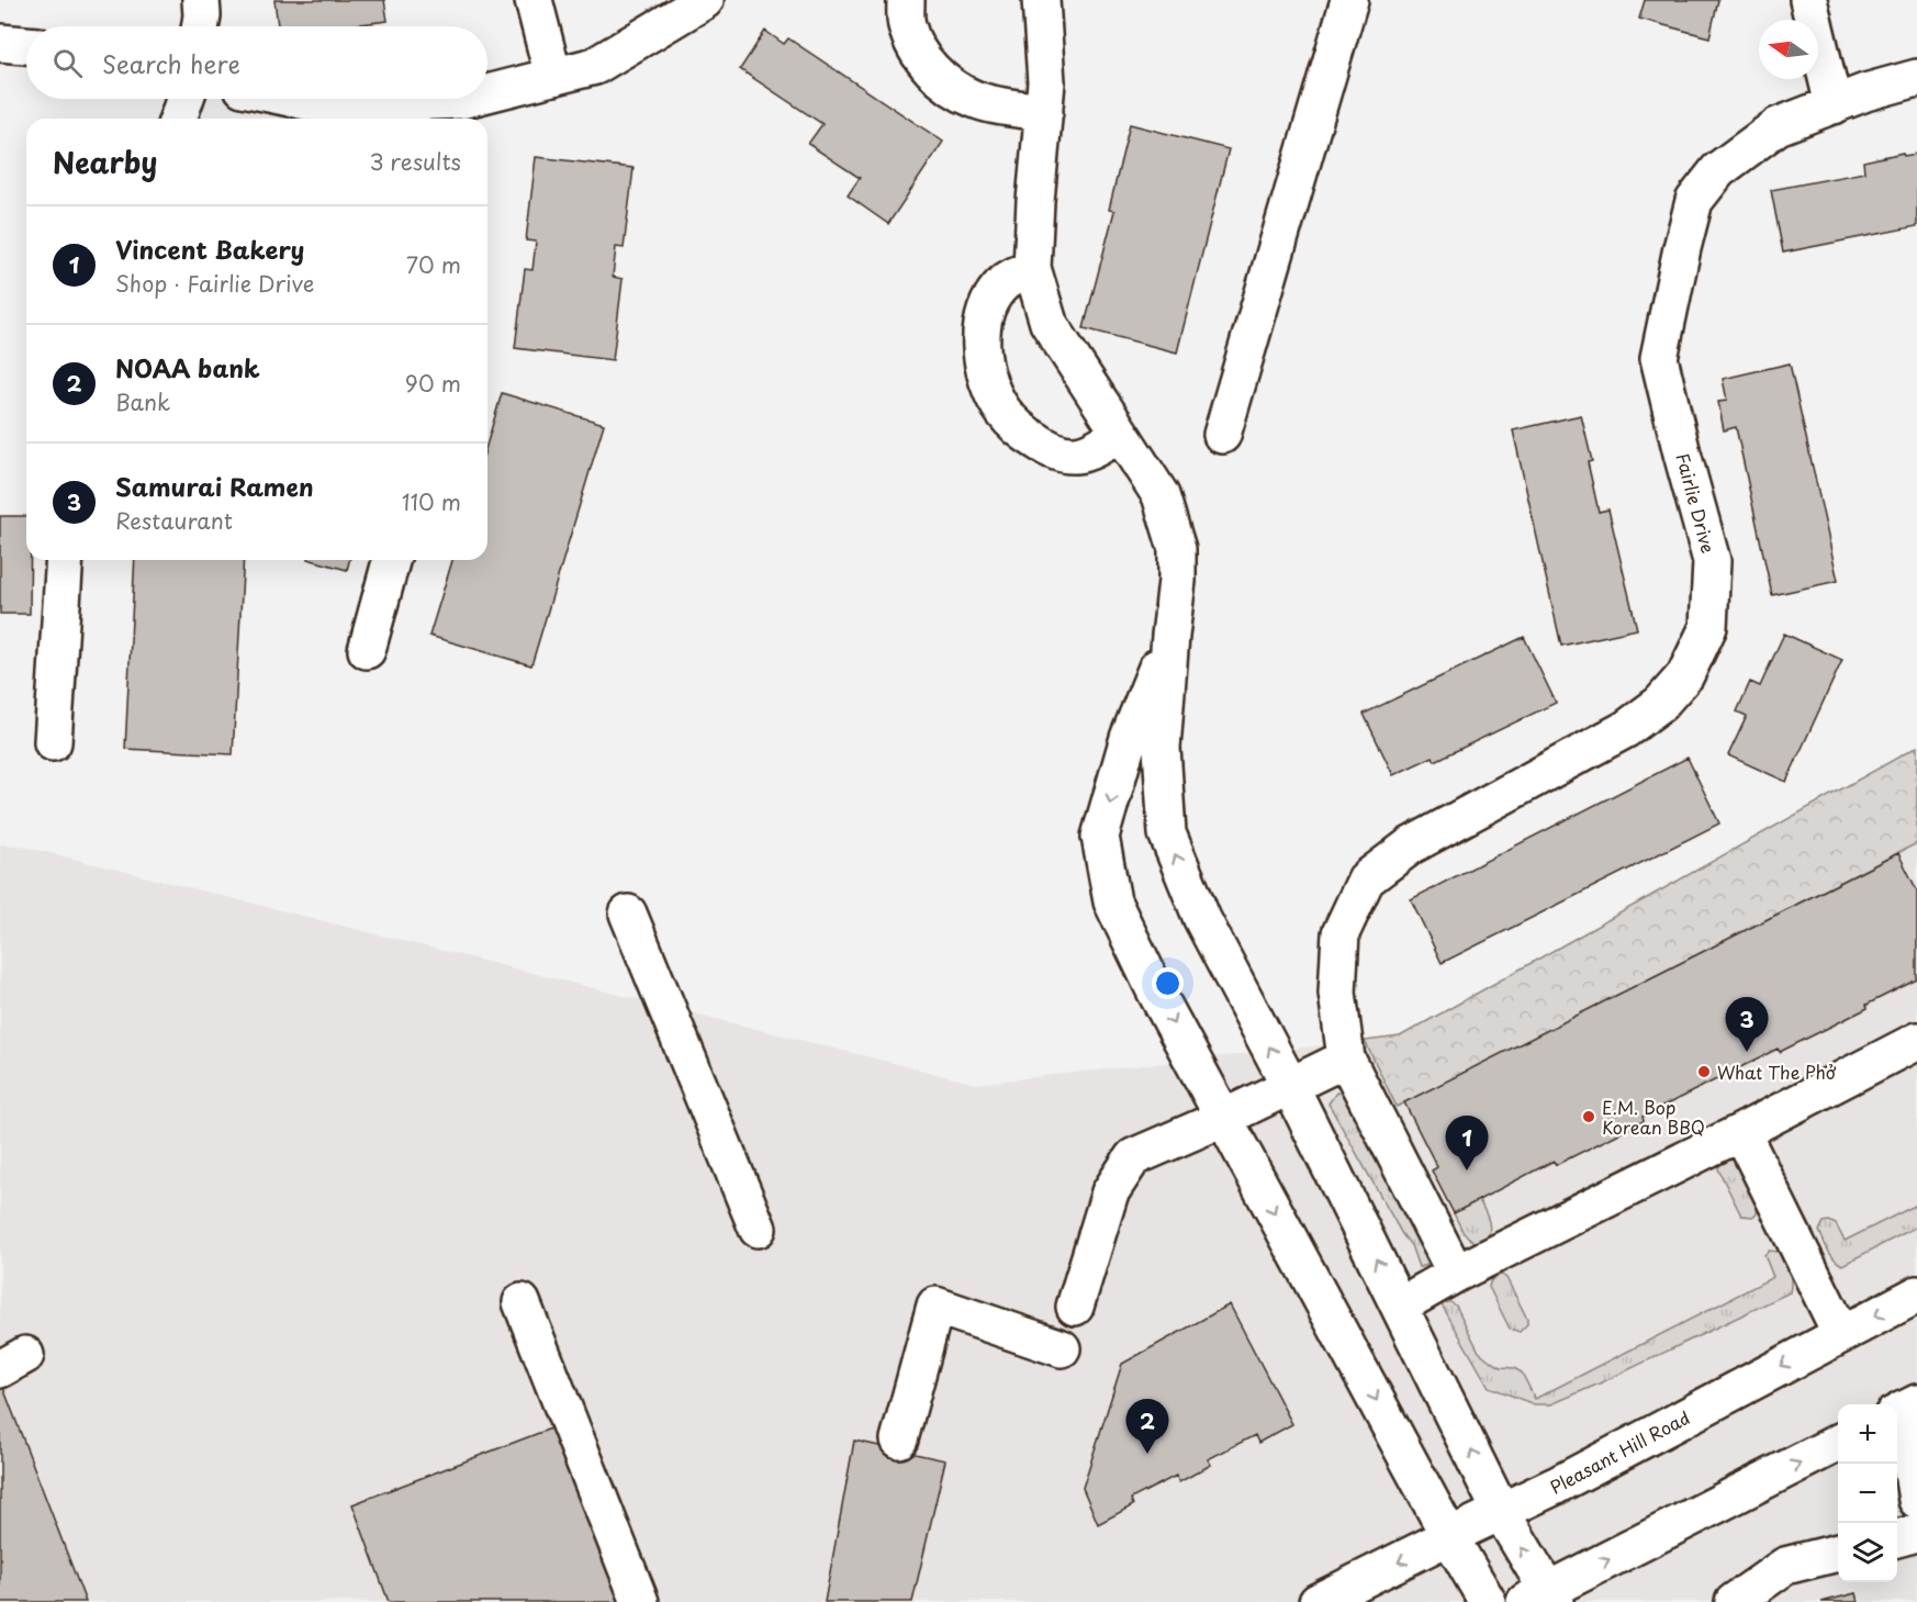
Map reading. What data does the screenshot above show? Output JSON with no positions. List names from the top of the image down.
{
  "streets": {
    "main road": ["Fairlie Drive", "Pleasant Hill Road"]
  },
  "places": ["What The Phở", "E.M. Bop Korean BBQ"],
  "north": "left",
  "page": {
    "search": "Search here",
    "heading": ["Nearby", "3 results"],
    "list": [
      {
        "mark": "1",
        "name": "Vincent Bakery",
        "note": "Shop · Fairlie Drive",
        "value": "70 m"
      },
      {
        "mark": "2",
        "name": "NOAA bank",
        "note": "Bank",
        "value": "90 m"
      },
      {
        "mark": "3",
        "name": "Samurai Ramen",
        "note": "Restaurant",
        "value": "110 m"
      }
    ],
    "pins": ["3", "1", "2"],
    "map_buttons": ["+", "−"]
  }
}
